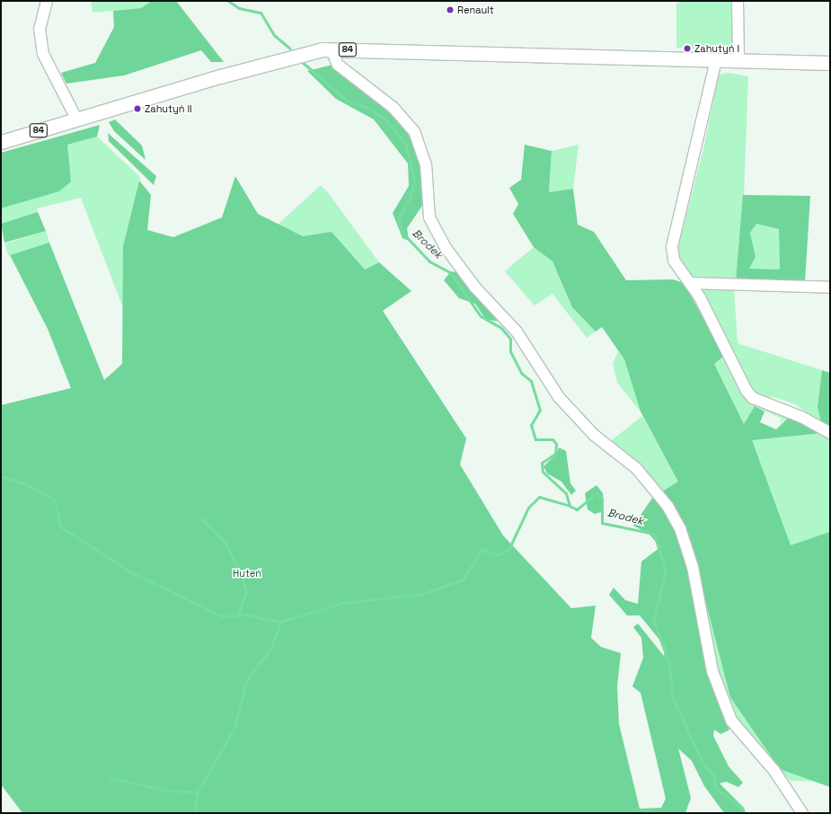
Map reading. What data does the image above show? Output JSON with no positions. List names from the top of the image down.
{
  "streets": {
    "main road": ["84"]
  },
  "water": ["Brodek"],
  "parks": ["Huteń"],
  "places": ["Renault", "Zahutyń I", "Zahutyń II"]
}
